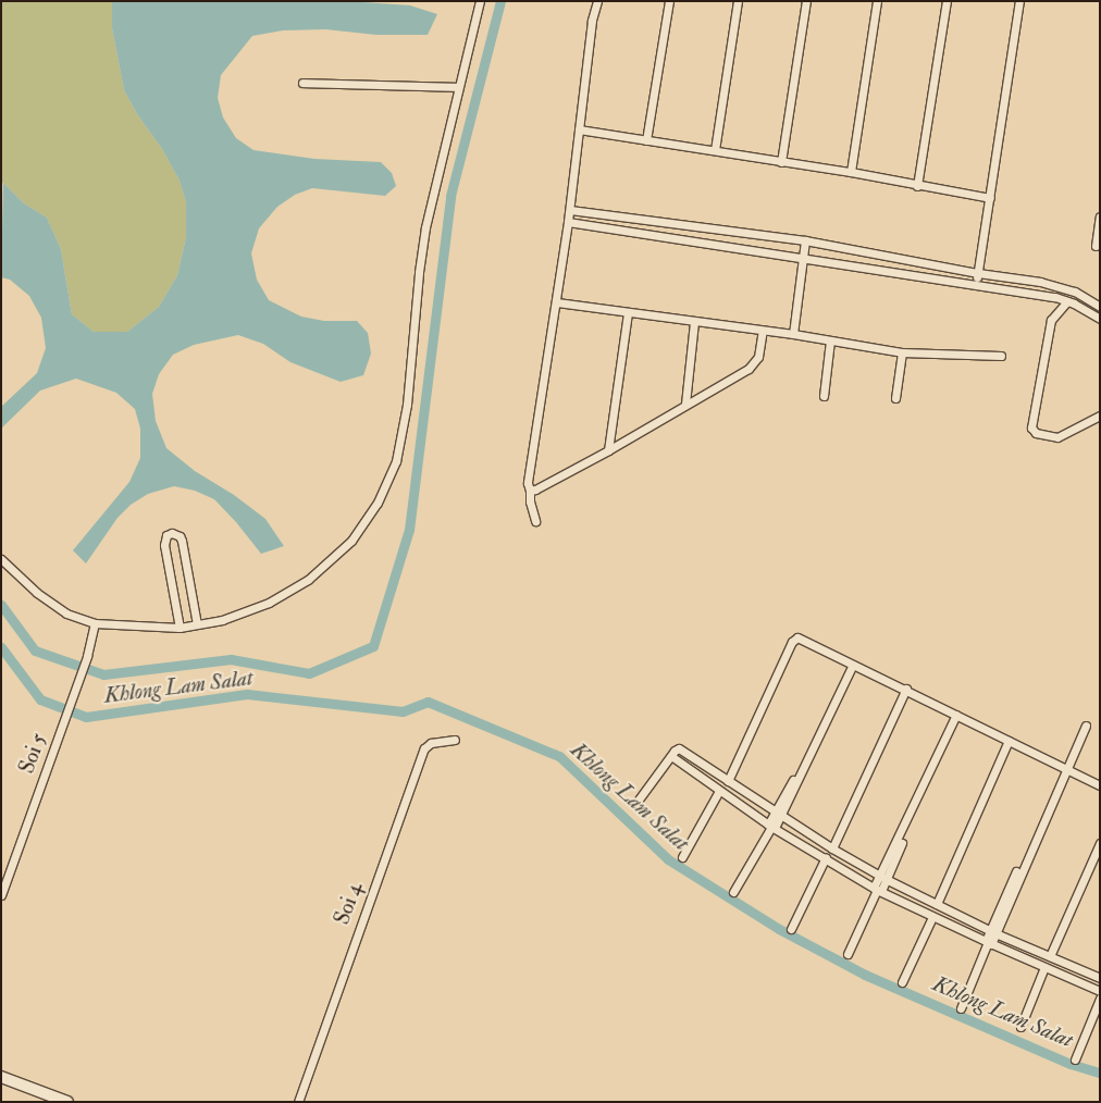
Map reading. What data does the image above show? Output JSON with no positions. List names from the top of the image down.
{
  "streets": {
    "street": ["Soi 5", "Soi 4"]
  },
  "water": ["Khlong Lam Salat"]
}
